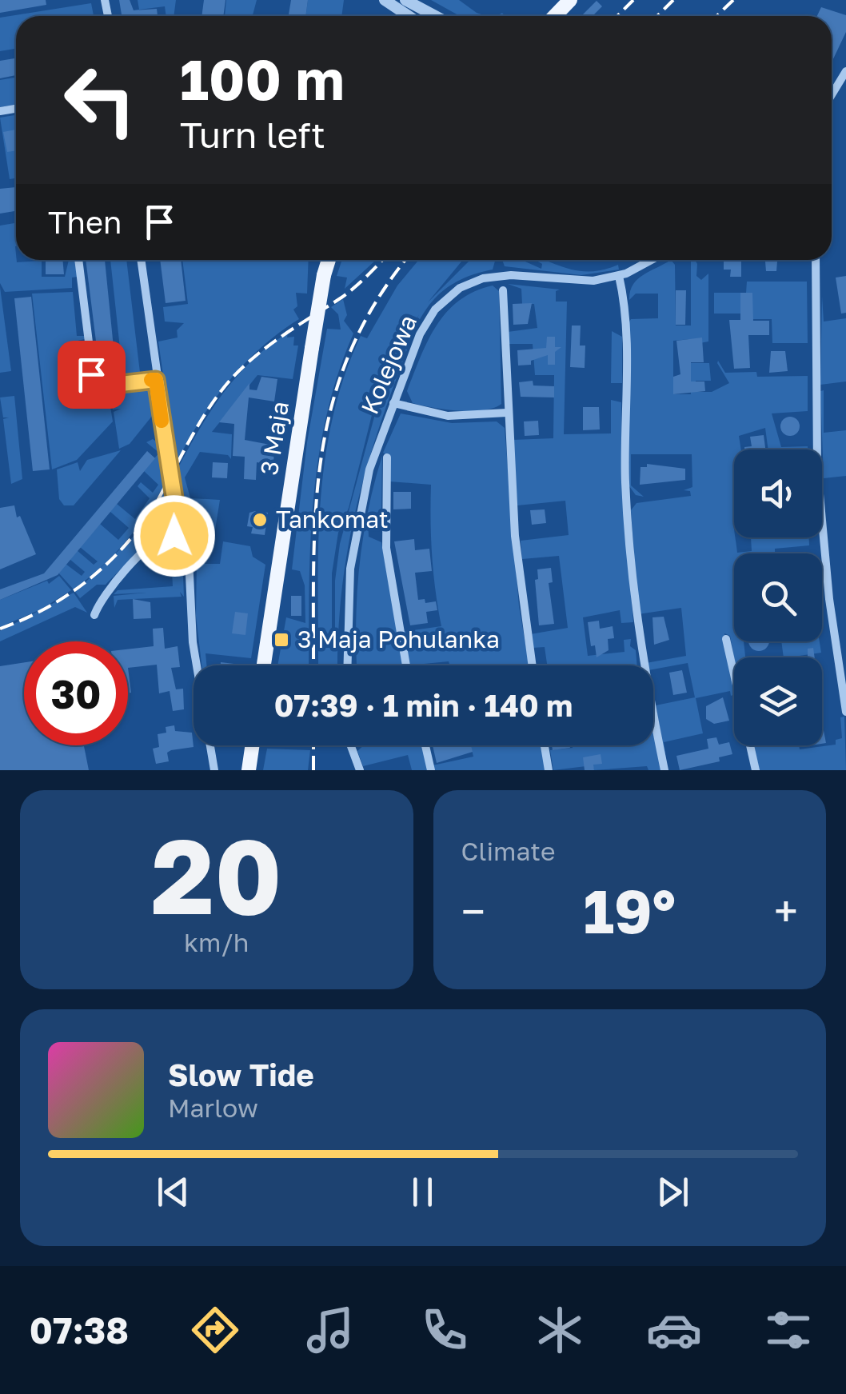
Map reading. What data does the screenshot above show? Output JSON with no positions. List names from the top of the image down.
{
  "streets": {
    "main road": ["3 Maja"],
    "street": ["Kolejowa"]
  },
  "places": {
    "other": ["Tankomat"],
    "transit": ["3 Maja Pohulanka"]
  },
  "page": {
    "turn": ["100 m", "Turn left"],
    "then": "Then",
    "limit": "30",
    "trip": "07:39 · 1 min · 140 m",
    "tile": [
      ["20", "km/h"],
      "Climate"
    ],
    "heat": ["−", "19°", "+"],
    "song": ["Slow Tide", "Marlow"],
    "tabs": "07:38"
  }
}
